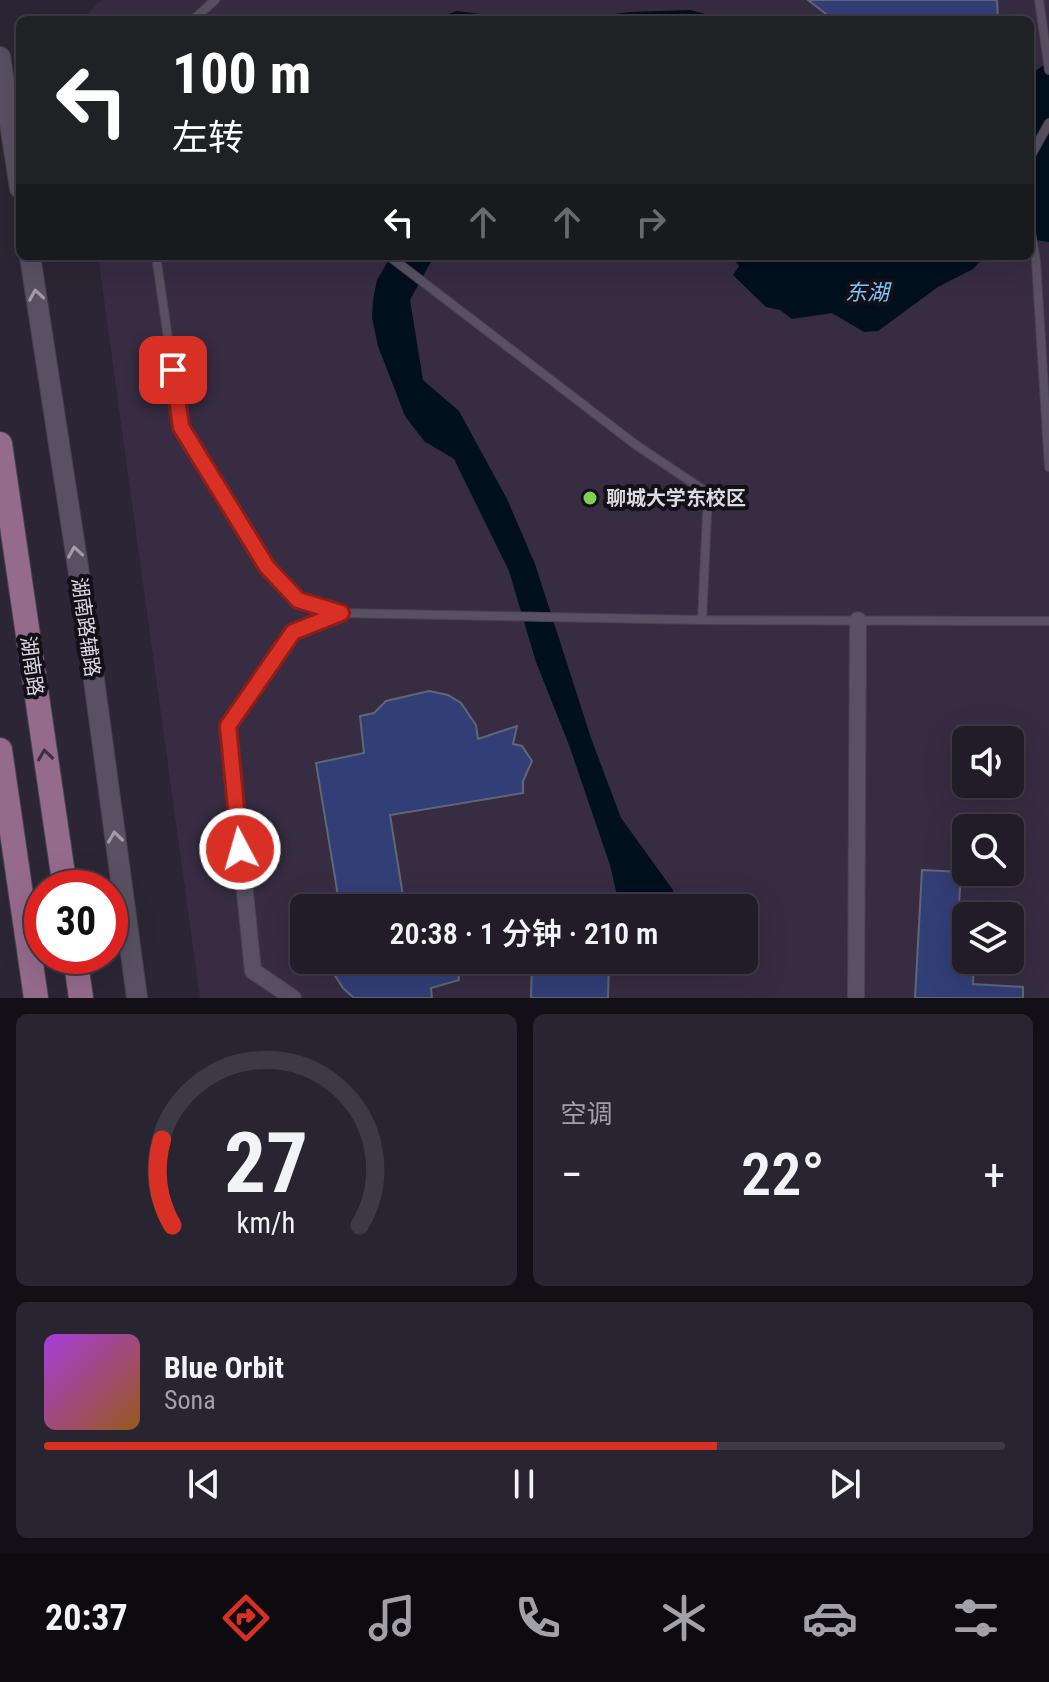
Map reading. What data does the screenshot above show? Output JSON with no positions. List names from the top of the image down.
{
  "streets": {
    "main road": ["湖南路"],
    "street": ["湖南路辅路"]
  },
  "one_way": ["湖南路"],
  "water": ["东湖"],
  "places": ["聊城大学东校区"],
  "page": {
    "turn": ["100 m", "左转"],
    "limit": "30",
    "trip": "20:38 · 1 分钟 · 210 m",
    "tile": "空调",
    "heat": ["−", "22°", "+"],
    "song": ["Blue Orbit", "Sona"],
    "tabs": "20:37",
    "gauge": ["27", "km/h"]
  }
}
